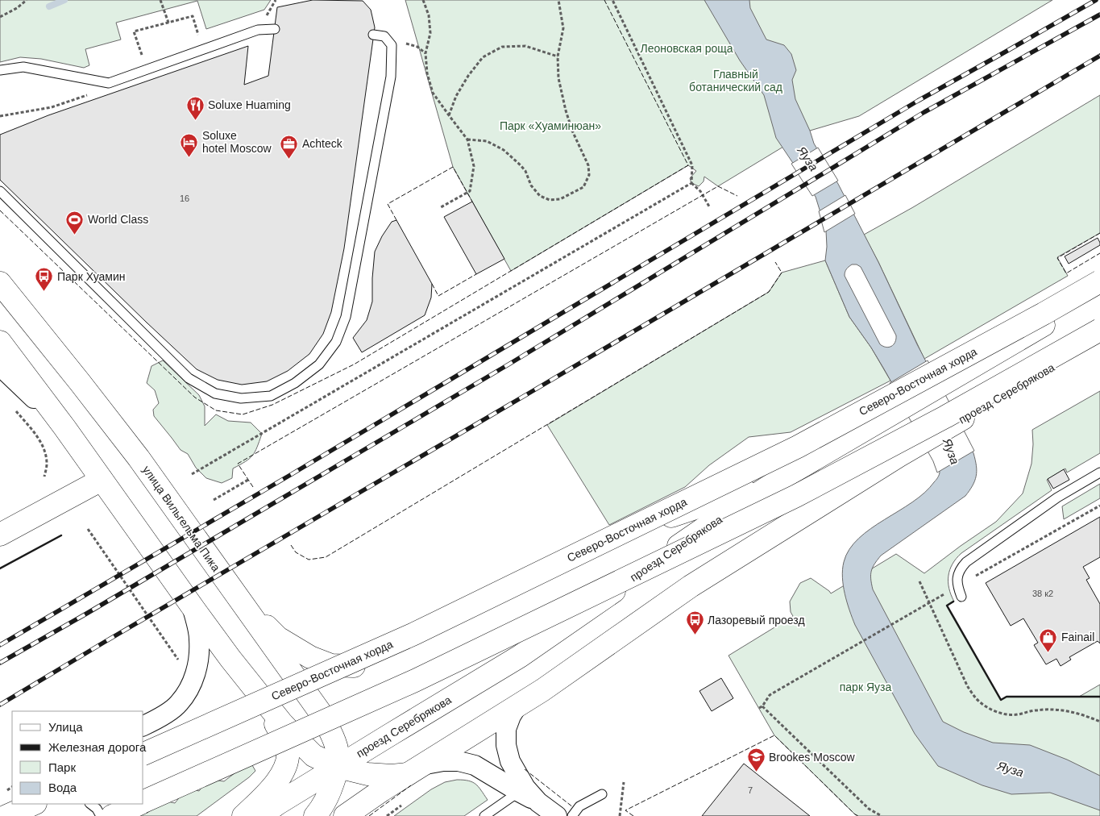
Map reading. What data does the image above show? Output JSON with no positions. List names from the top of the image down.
{
  "streets": {
    "main road": ["Северо-Восточная хорда", "проезд Серебрякова", "улица Вильгельма Пика"]
  },
  "crossings": [
    ["проезд Серебрякова", "улица Вильгельма Пика"]
  ],
  "water": ["Яуза"],
  "parks": [
    "Леоновская роща",
    "Главный ботанический сад",
    "Парк «Хуаминюан»",
    "парк Яуза"
  ],
  "places": {
    "restaurant": ["Soluxe Huaming"],
    "hotel": ["Soluxe hotel Moscow"],
    "office": ["Achteck"],
    "sports": ["World Class"],
    "bus stop": ["Парк Хуамин", "Лазоревый проезд"],
    "shop": ["Fainail"],
    "school or university": ["Brookes Moscow"]
  },
  "house_numbers": ["16", "38 к2", "7"],
  "legend": [
    "Улица",
    "Железная дорога",
    "Парк",
    "Вода"
  ]
}
